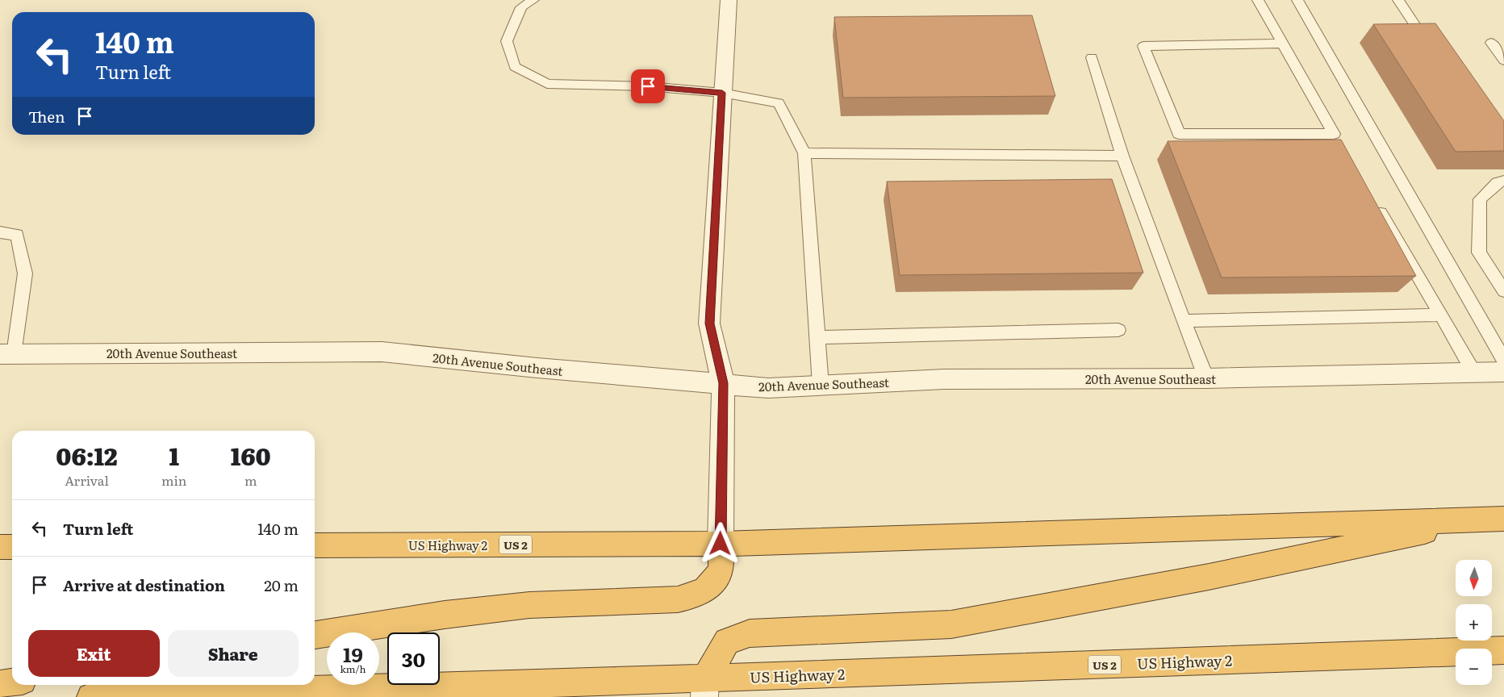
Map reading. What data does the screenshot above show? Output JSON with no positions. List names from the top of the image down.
{
  "streets": {
    "highway": ["US Highway 2", "US 2"],
    "street": ["20th Avenue Southeast"]
  },
  "north": "bottom",
  "page": {
    "turn": ["140 m", "Turn left"],
    "then": "Then",
    "eta": [
      "06:12",
      "Arrival",
      "1",
      "min",
      "160",
      "m"
    ],
    "list": [
      {
        "name": "Turn left",
        "value": "140 m"
      },
      {
        "name": "Arrive at destination",
        "value": "20 m"
      }
    ],
    "map_buttons": ["+", "−"],
    "buttons": ["Exit", "Share"],
    "speed": "19 km/h",
    "limit": "30"
  }
}
